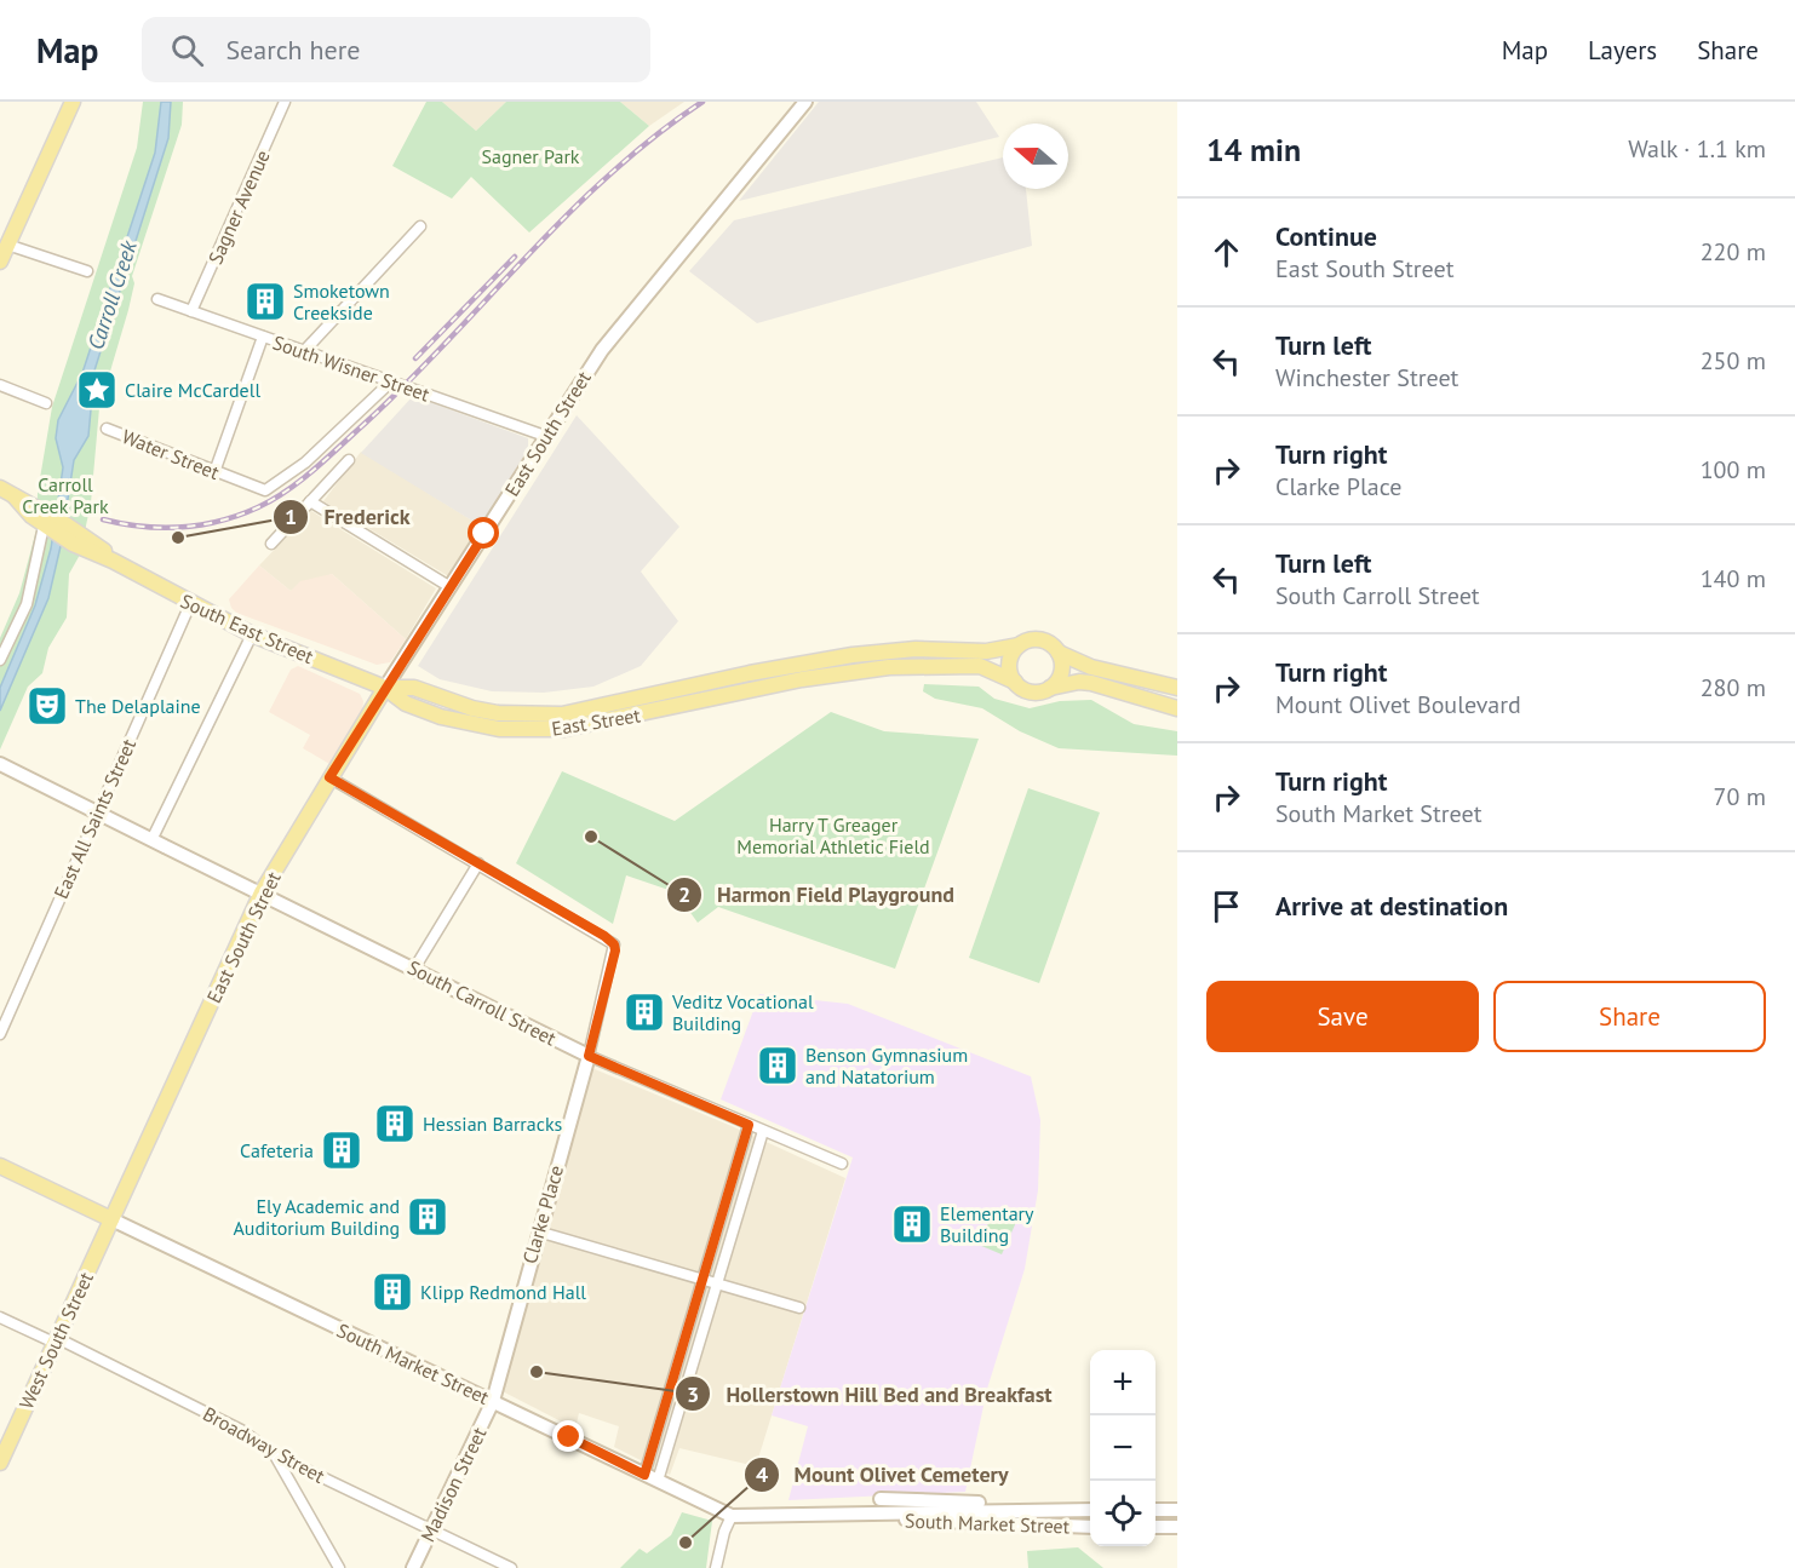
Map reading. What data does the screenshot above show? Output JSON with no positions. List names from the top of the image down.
{
  "streets": {
    "main road": [
      "East South Street",
      "South East Street",
      "East Street",
      "South Carroll Street",
      "Clarke Place",
      "West South Street",
      "South Market Street",
      "Madison Street"
    ],
    "street": [
      "Sagner Avenue",
      "South Wisner Street",
      "Water Street",
      "East All Saints Street",
      "Broadway Street"
    ]
  },
  "crossings": [
    ["Sagner Avenue", "South Wisner Street"],
    ["South Wisner Street", "East South Street"],
    ["South Wisner Street", "Water Street"],
    ["East South Street", "South East Street"],
    ["East South Street", "East Street"],
    ["East South Street", "South Carroll Street"],
    ["East South Street", "West South Street"],
    ["East South Street", "South Market Street"],
    ["South East Street", "East Street"],
    ["South East Street", "East All Saints Street"],
    ["East All Saints Street", "South Carroll Street"],
    ["South Carroll Street", "Clarke Place"],
    ["Clarke Place", "South Market Street"],
    ["Clarke Place", "Madison Street"],
    ["West South Street", "South Market Street"],
    ["West South Street", "Broadway Street"],
    ["South Market Street", "Madison Street"],
    ["Broadway Street", "Madison Street"]
  ],
  "water": ["Carroll Creek"],
  "parks": ["Sagner Park", "Carroll Creek Park", "Harry T Greager Memorial Athletic Field"],
  "places": {
    "building": [
      "Smoketown Creekside",
      "Veditz Vocational Building",
      "Benson Gymnasium and Natatorium",
      "Hessian Barracks",
      "Cafeteria",
      "Ely Academic and Auditorium Building",
      "Elementary Building",
      "Klipp Redmond Hall"
    ],
    "place": ["Claire McCardell"],
    "other": [
      "Frederick",
      "Harmon Field Playground",
      "Hollerstown Hill Bed and Breakfast",
      "Mount Olivet Cemetery"
    ],
    "theatre": ["The Delaplaine"]
  },
  "north": "left",
  "page": {
    "header": "Map",
    "search": "Search here",
    "nav": ["Map", "Layers", "Share"],
    "heading": ["14 min", "Walk · 1.1 km"],
    "list": [
      ["Continue", "East South Street", "220 m"],
      ["Turn left", "Winchester Street", "250 m"],
      ["Turn right", "Clarke Place", "100 m"],
      ["Turn left", "South Carroll Street", "140 m"],
      ["Turn right", "Mount Olivet Boulevard", "280 m"],
      ["Turn right", "South Market Street", "70 m"],
      "Arrive at destination"
    ],
    "buttons": ["Save", "Share"],
    "map_buttons": ["+", "−"]
  }
}
